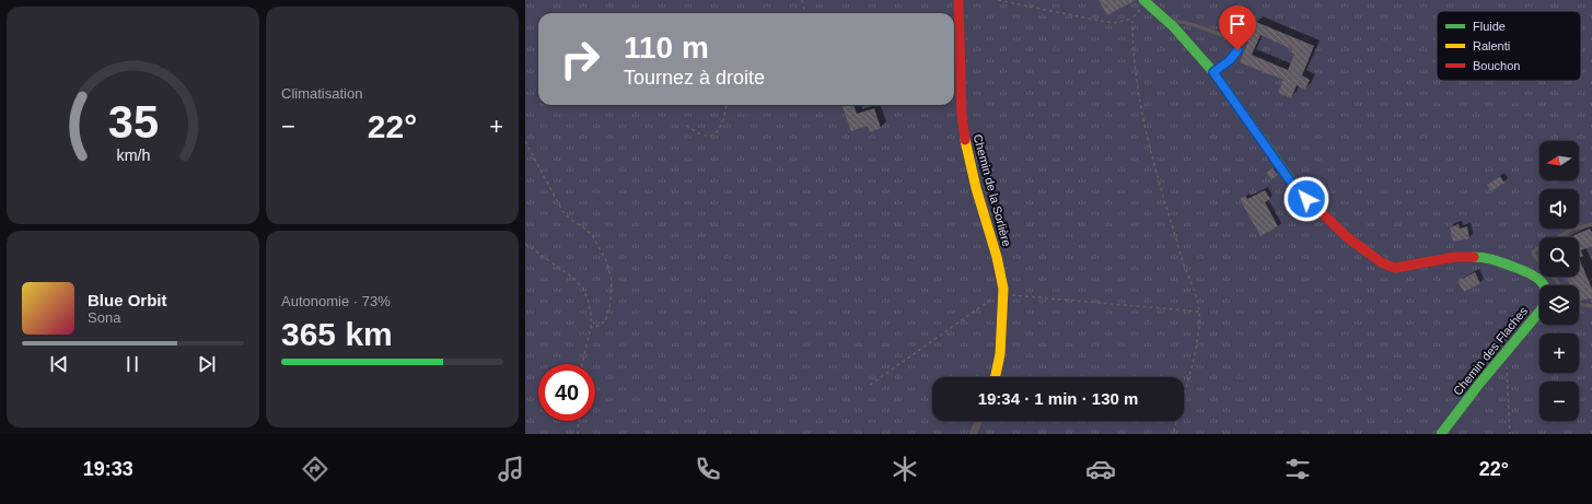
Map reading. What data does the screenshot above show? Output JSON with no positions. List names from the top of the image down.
{
  "streets": {
    "street": ["Chemin de la Sorlière", "Chemin des Flaches"]
  },
  "legend": ["Fluide", "Ralenti", "Bouchon"],
  "north": "left",
  "page": {
    "tile": [
      "Climatisation",
      ["Autonomie · 73%", "365 km"]
    ],
    "turn": ["110 m", "Tournez à droite"],
    "heat": ["−", "22°", "+"],
    "map_buttons": ["+", "−"],
    "song": ["Blue Orbit", "Sona"],
    "limit": "40",
    "trip": "19:34 · 1 min · 130 m",
    "tabs": ["19:33", "22°"],
    "gauge": ["35", "km/h"]
  }
}
